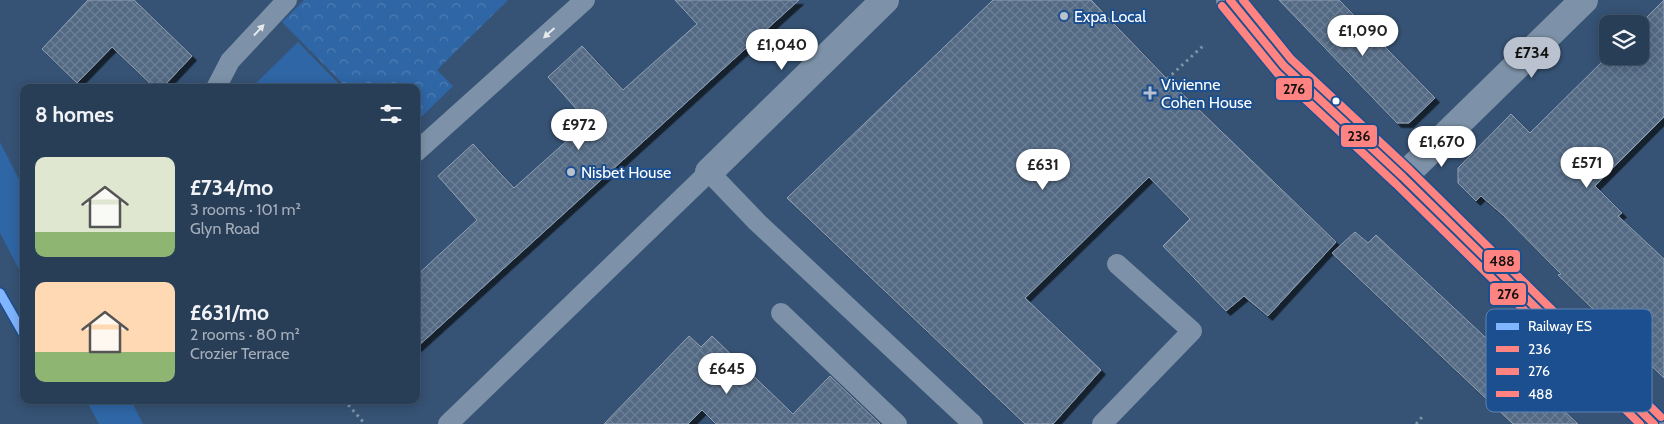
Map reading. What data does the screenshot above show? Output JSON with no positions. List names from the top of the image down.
{
  "places": {
    "other": ["Expa Local", "Nisbet House"],
    "health": ["Vivienne Cohen House"]
  },
  "lines": [
    "transit line 236",
    "transit line 488",
    "transit line 276",
    "rail line ES"
  ],
  "legend": [
    "Railway ES",
    "236",
    "276",
    "488"
  ],
  "page": {
    "price": [
      "£1,090",
      "£1,040",
      "£734",
      "£972",
      "£1,670",
      "£571",
      "£631",
      "£645"
    ],
    "heading": "8 homes",
    "list": [
      {
        "name": "£734/mo",
        "note": "3 rooms · 101 m² · Glyn Road"
      },
      {
        "name": "£631/mo",
        "note": "2 rooms · 80 m² · Crozier Terrace"
      }
    ]
  }
}
